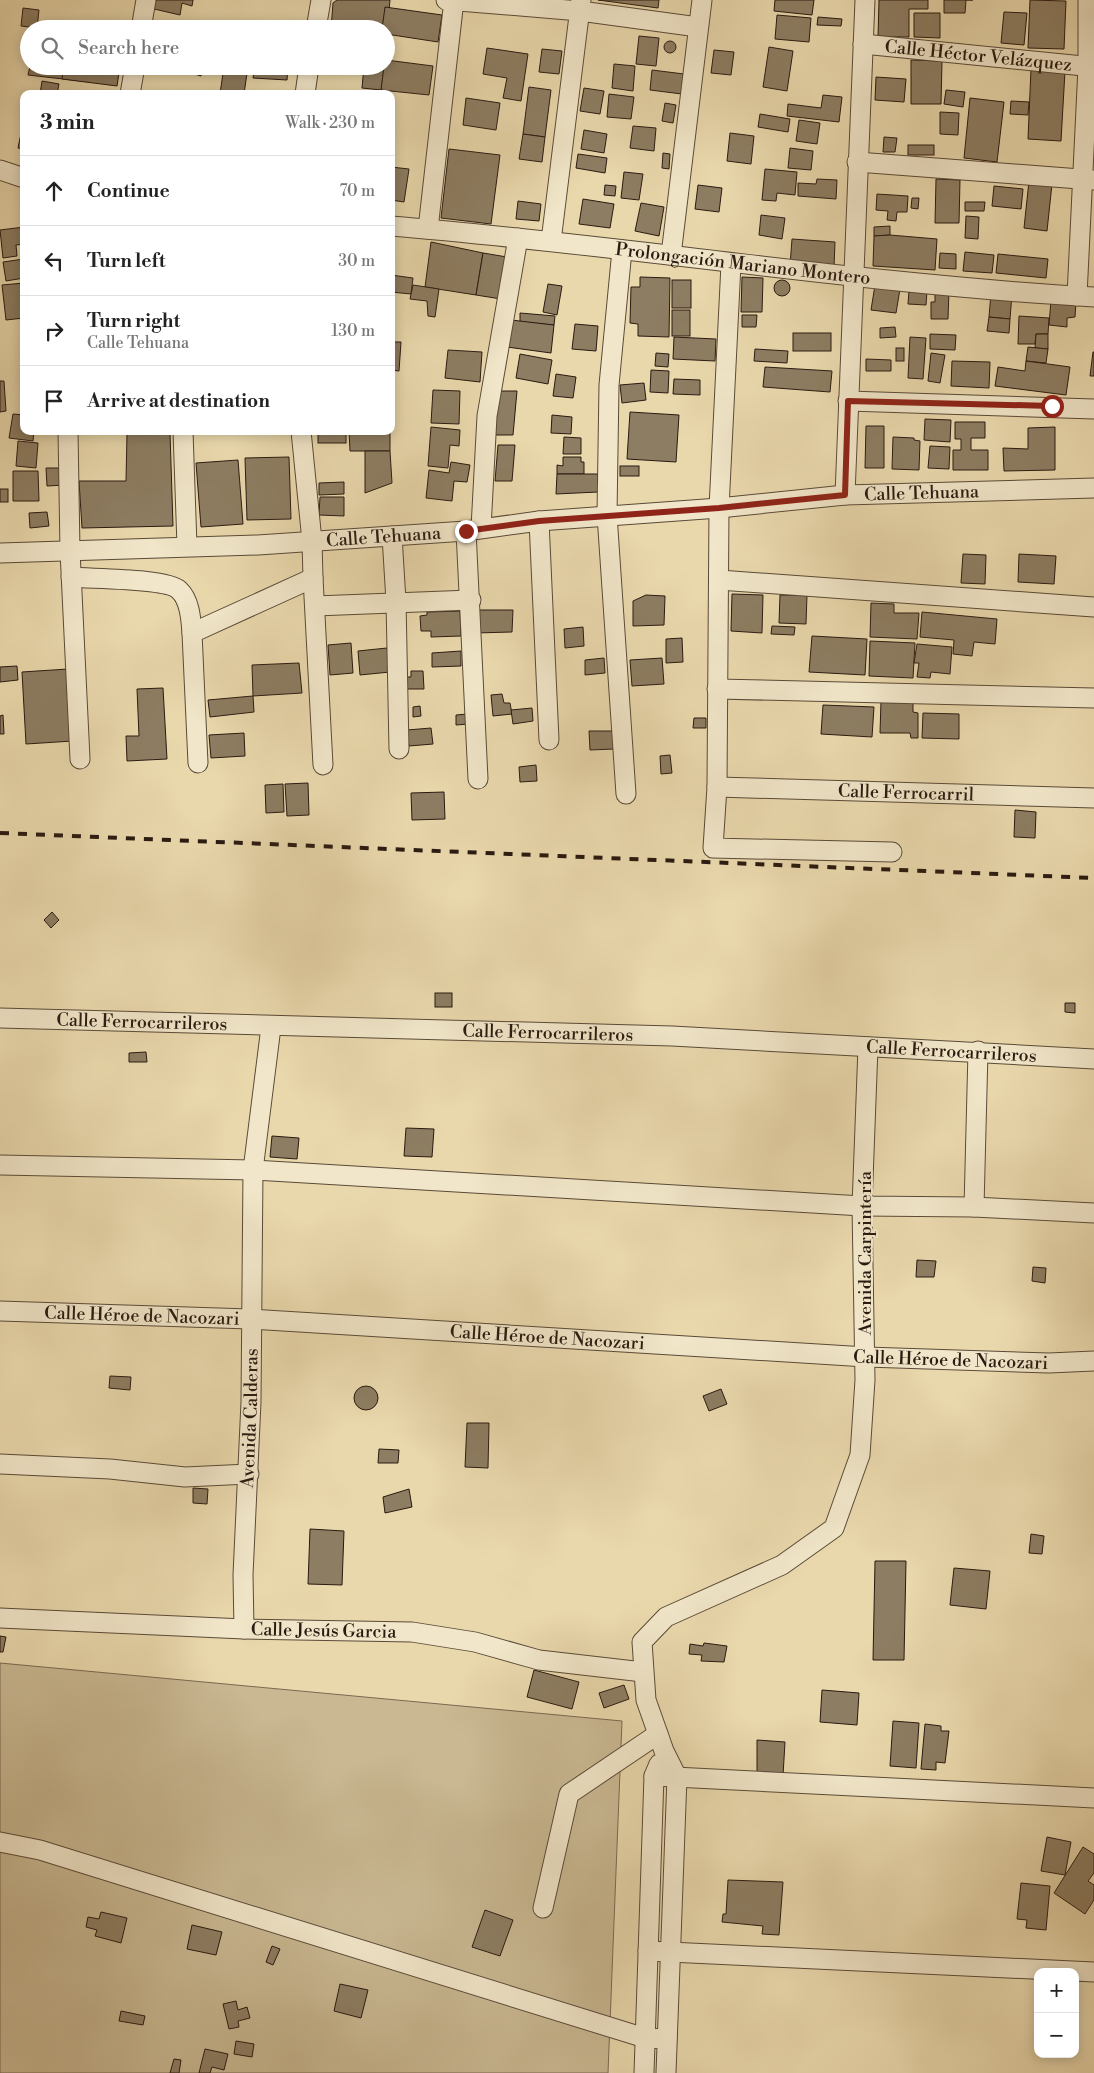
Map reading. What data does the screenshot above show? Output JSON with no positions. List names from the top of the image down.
{
  "streets": {
    "street": [
      "Calle Héctor Velázquez",
      "Prolongación Mariano Montero",
      "Calle Tehuana",
      "Calle Ferrocarril",
      "Calle Ferrocarrileros",
      "Avenida Carpintería",
      "Calle Héroe de Nacozari",
      "Avenida Calderas",
      "Calle Jesús Garcia"
    ]
  },
  "crossings": [
    ["Calle Ferrocarrileros", "Avenida Carpintería"],
    ["Calle Ferrocarrileros", "Avenida Calderas"],
    ["Avenida Carpintería", "Calle Héroe de Nacozari"],
    ["Avenida Carpintería", "Calle Jesús Garcia"],
    ["Calle Héroe de Nacozari", "Avenida Calderas"],
    ["Avenida Calderas", "Calle Jesús Garcia"]
  ],
  "page": {
    "search": "Search here",
    "heading": ["3 min", "Walk · 230 m"],
    "list": [
      ["Continue", "70 m"],
      ["Turn left", "30 m"],
      ["Turn right", "Calle Tehuana", "130 m"],
      "Arrive at destination"
    ],
    "map_buttons": ["+", "−"]
  }
}
